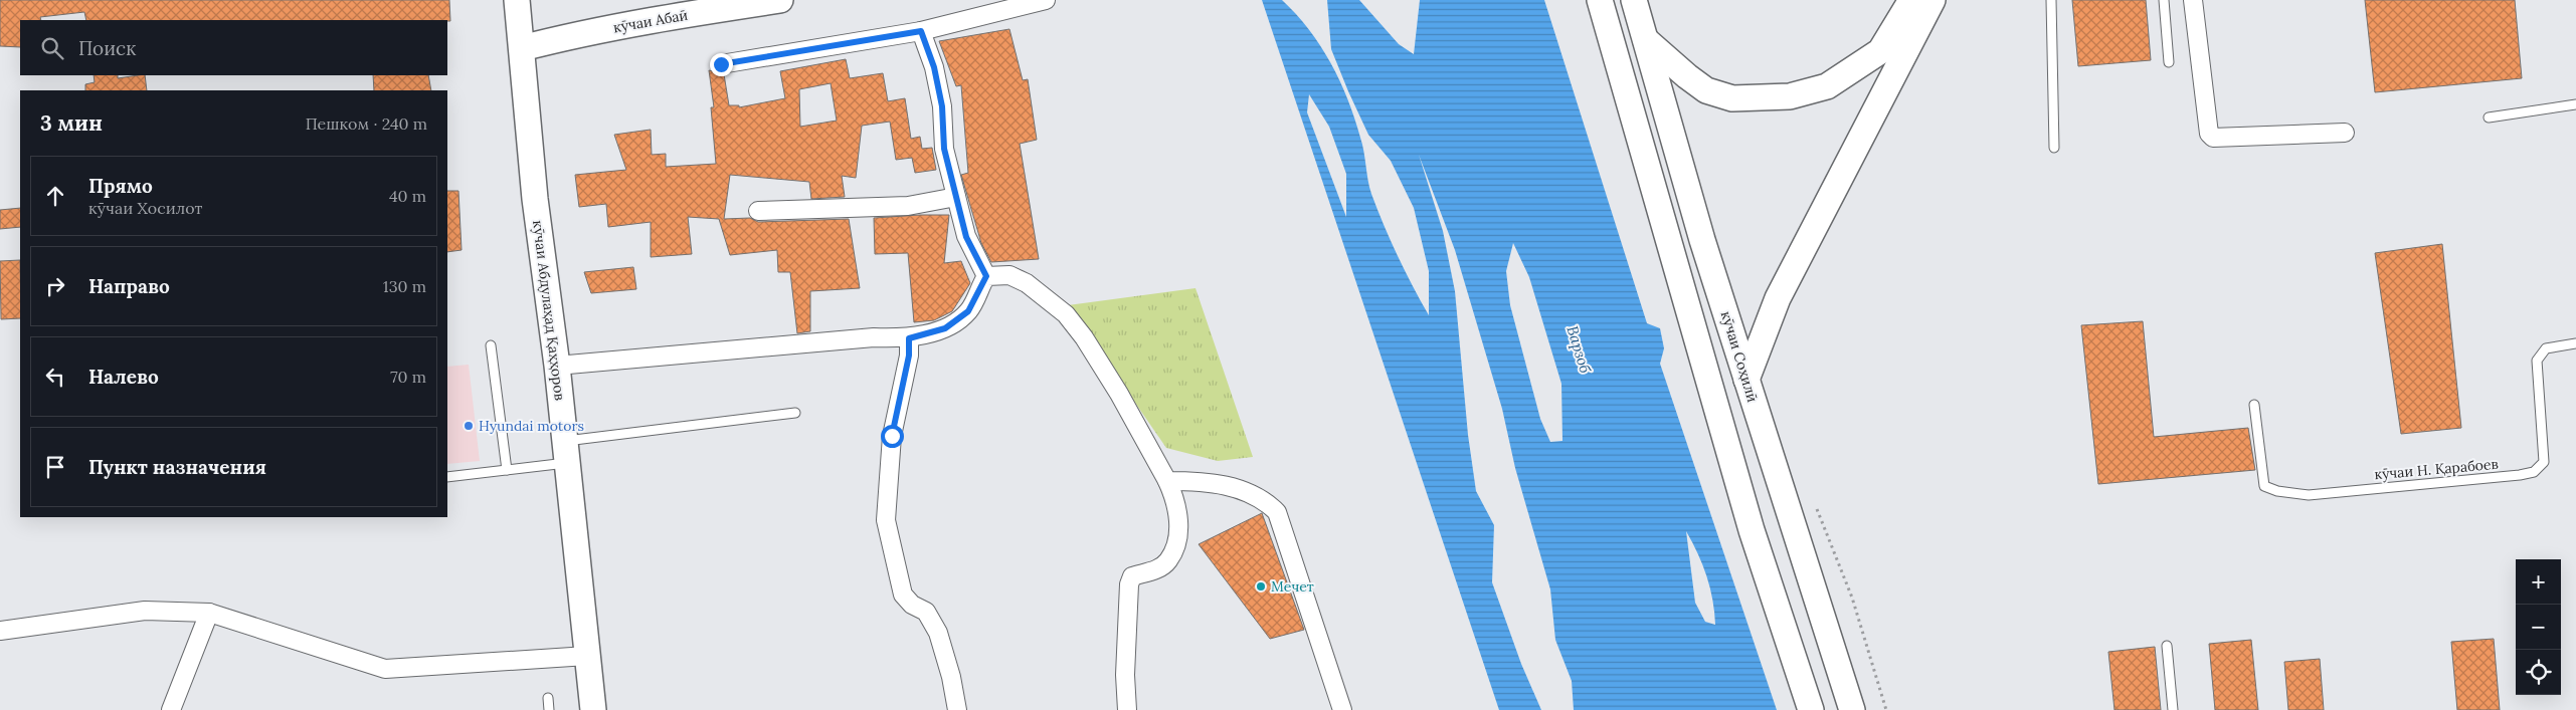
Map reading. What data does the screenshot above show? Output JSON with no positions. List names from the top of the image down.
{
  "streets": {
    "main road": ["кӯчаи Абаӣ", "кӯчаи Абдулаҳад Қаҳҳоров", "кӯчаи Соҳилӣ"],
    "lane": ["кӯчаи Н. Қарабоев"]
  },
  "crossings": [
    ["кӯчаи Абаӣ", "кӯчаи Абдулаҳад Қаҳҳоров"]
  ],
  "water": ["Варзоб"],
  "places": ["Hyundai motors", "Мечет"],
  "page": {
    "search": "Поиск",
    "heading": ["3 мин", "Пешком · 240 m"],
    "list": [
      ["Прямо", "кӯчаи Хосилот", "40 m"],
      ["Направо", "130 m"],
      ["Налево", "70 m"],
      "Пункт назначения"
    ],
    "map_buttons": ["+", "−"]
  }
}
